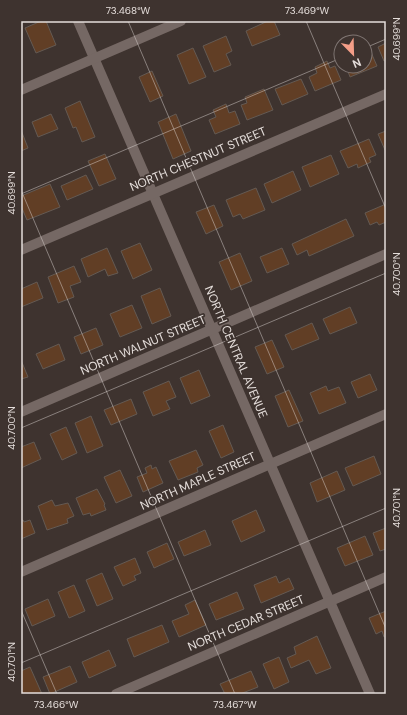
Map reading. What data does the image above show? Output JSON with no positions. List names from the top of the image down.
{
  "streets": {
    "street": [
      "NORTH CHESTNUT STREET",
      "NORTH WALNUT STREET",
      "NORTH CENTRAL AVENUE",
      "NORTH MAPLE STREET",
      "NORTH CEDAR STREET"
    ]
  },
  "crossings": [
    ["NORTH CHESTNUT STREET", "NORTH CENTRAL AVENUE"],
    ["NORTH WALNUT STREET", "NORTH CENTRAL AVENUE"],
    ["NORTH CENTRAL AVENUE", "NORTH MAPLE STREET"],
    ["NORTH CENTRAL AVENUE", "NORTH CEDAR STREET"]
  ],
  "north": "bottom right",
  "coordinates": [
    "73.468°W",
    "73.469°W",
    "40.699°N",
    "40.700°N",
    "40.701°N",
    "73.466°W",
    "73.467°W"
  ]
}
